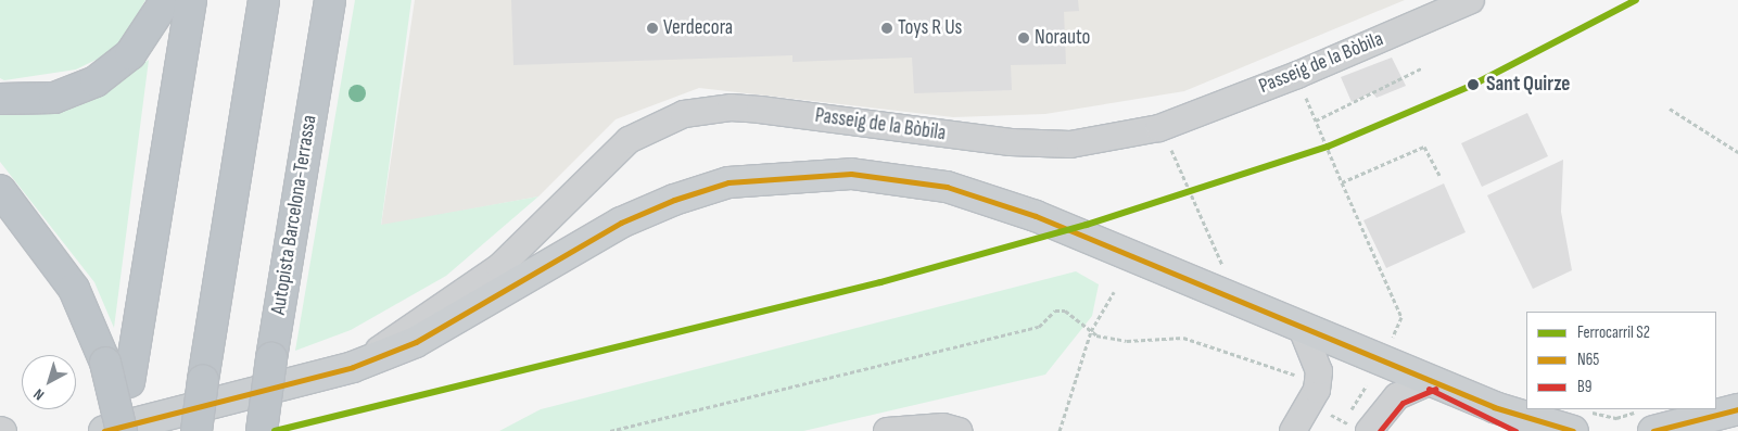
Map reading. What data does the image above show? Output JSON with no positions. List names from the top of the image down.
{
  "streets": {
    "highway": ["Autopista Barcelona-Terrassa"],
    "street": ["Passeig de la Bòbila"]
  },
  "places": [
    "Verdecora",
    "Toys R Us",
    "Norauto",
    "Sant Quirze"
  ],
  "lines": ["rail line S2", "transit line N65", "transit line B9"],
  "legend": ["Ferrocarril S2", "N65", "B9"],
  "north": "bottom left"
}
